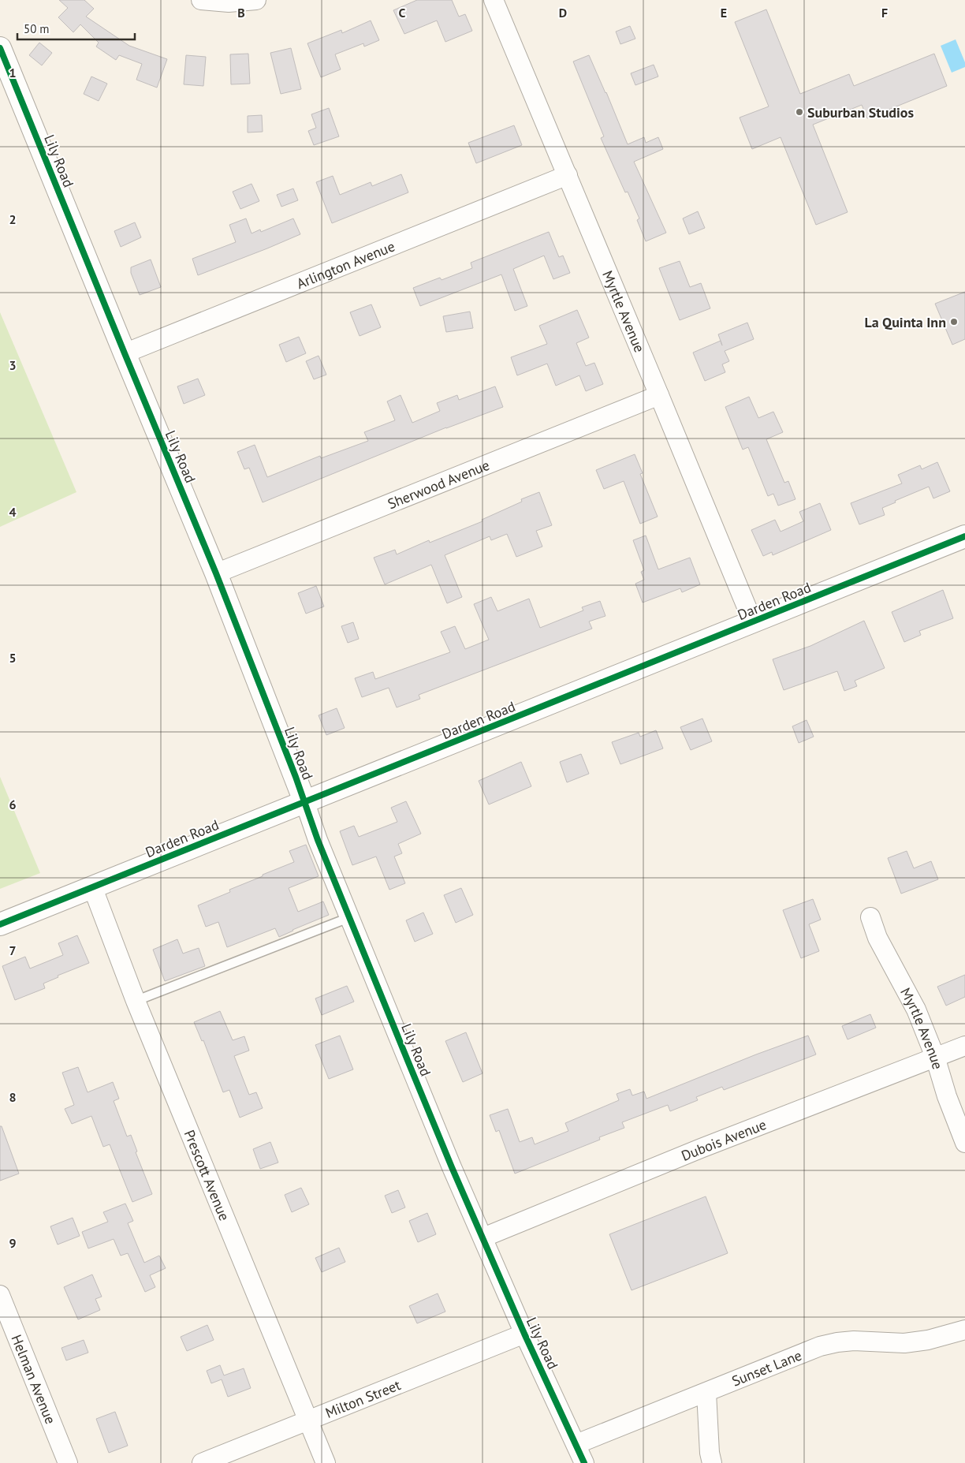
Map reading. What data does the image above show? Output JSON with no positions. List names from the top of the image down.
{
  "streets": {
    "street": [
      "Lily Road",
      "Arlington Avenue",
      "Myrtle Avenue",
      "Sherwood Avenue",
      "Darden Road",
      "Dubois Avenue",
      "Prescott Avenue",
      "Sunset Lane",
      "Helman Avenue",
      "Milton Street"
    ]
  },
  "crossings": [
    ["Lily Road", "Arlington Avenue"],
    ["Lily Road", "Sherwood Avenue"],
    ["Lily Road", "Darden Road"],
    ["Lily Road", "Dubois Avenue"],
    ["Lily Road", "Sunset Lane"],
    ["Lily Road", "Milton Street"],
    ["Arlington Avenue", "Myrtle Avenue"],
    ["Myrtle Avenue", "Sherwood Avenue"],
    ["Myrtle Avenue", "Darden Road"],
    ["Myrtle Avenue", "Dubois Avenue"],
    ["Darden Road", "Prescott Avenue"],
    ["Prescott Avenue", "Milton Street"]
  ],
  "places": ["Suburban Studios", "La Quinta Inn"],
  "scale_bar": "50 m",
  "grid": {
    "columns": [
      "B",
      "C",
      "D",
      "E",
      "F"
    ],
    "rows": [
      "1",
      "2",
      "3",
      "4",
      "5",
      "6",
      "7",
      "8",
      "9"
    ]
  }
}
